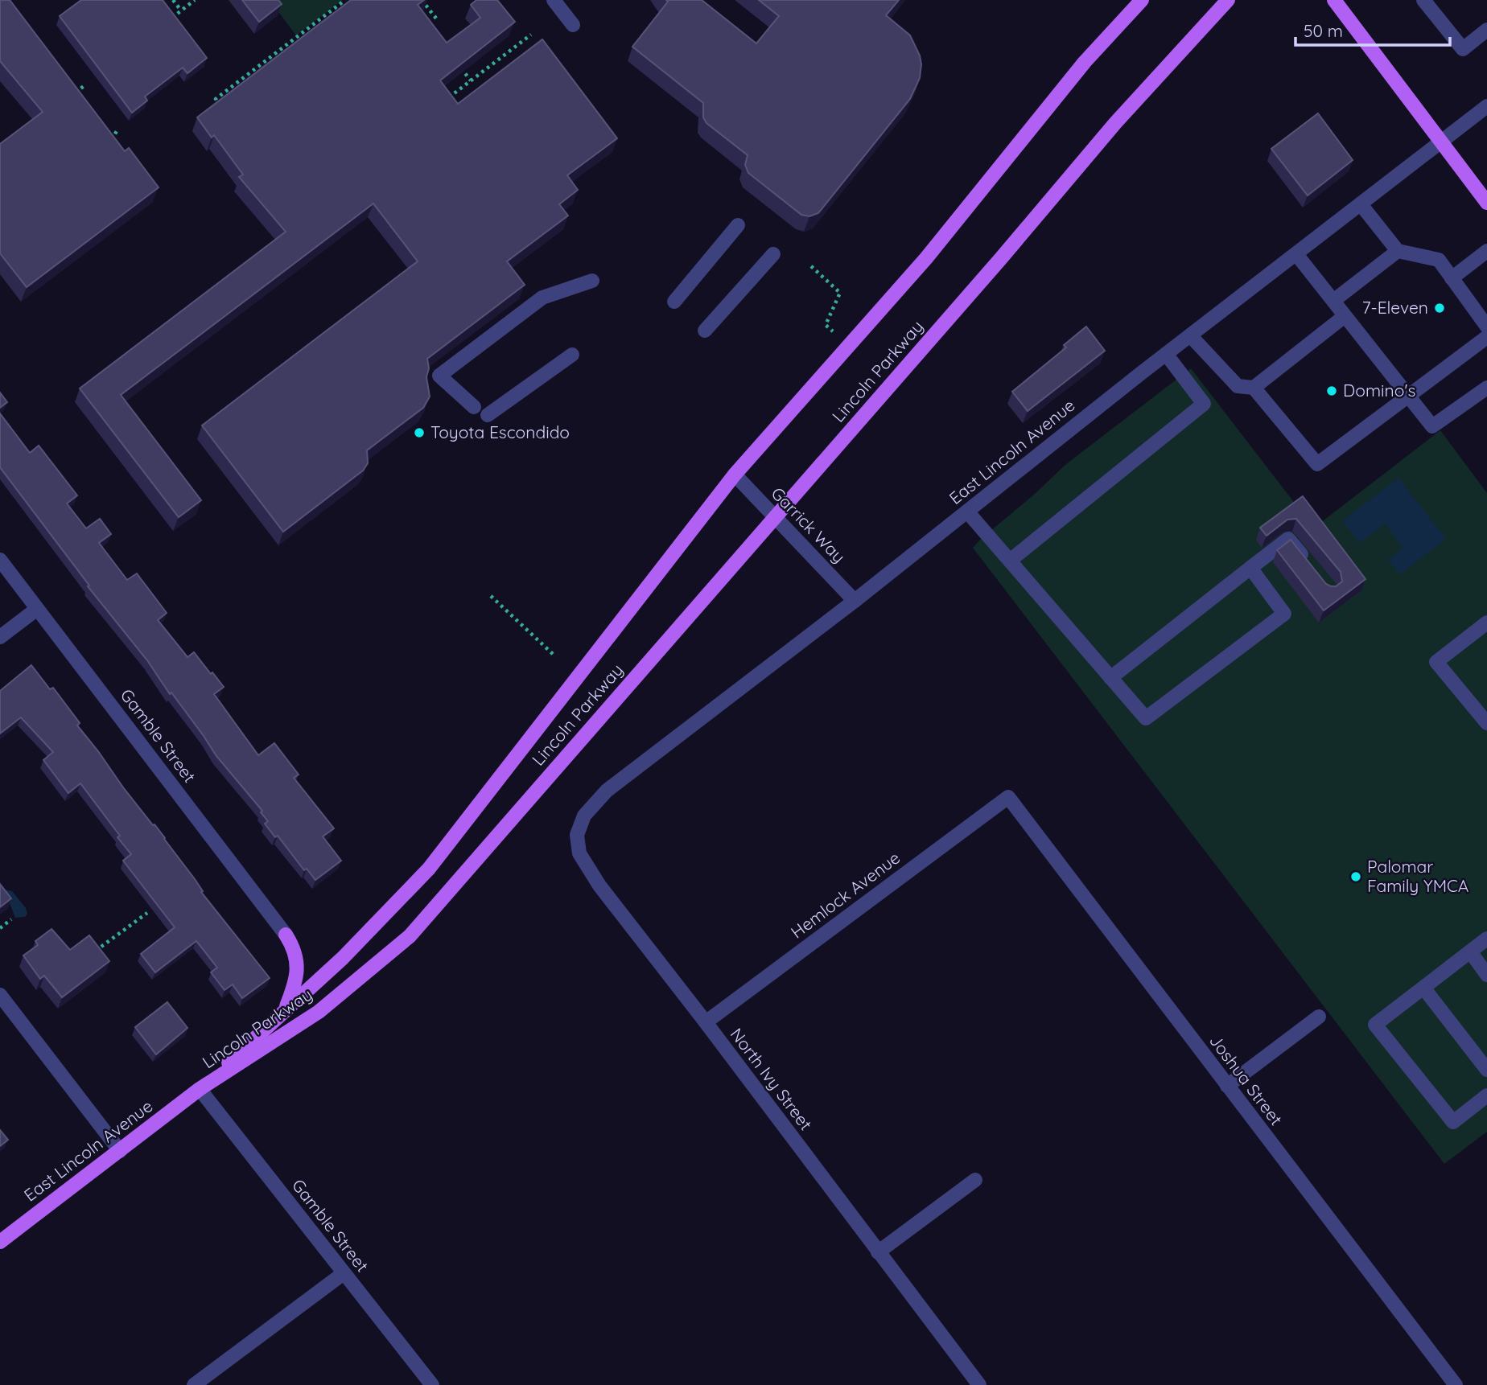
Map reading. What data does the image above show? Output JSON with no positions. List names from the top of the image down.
{
  "streets": {
    "main road": ["Lincoln Parkway", "East Lincoln Avenue"],
    "street": [
      "Garrick Way",
      "Gamble Street",
      "Hemlock Avenue",
      "North Ivy Street",
      "Joshua Street"
    ]
  },
  "crossings": [
    ["Lincoln Parkway", "East Lincoln Avenue"],
    ["Lincoln Parkway", "Garrick Way"],
    ["Lincoln Parkway", "Gamble Street"],
    ["East Lincoln Avenue", "Garrick Way"],
    ["East Lincoln Avenue", "Gamble Street"],
    ["East Lincoln Avenue", "North Ivy Street"],
    ["Hemlock Avenue", "North Ivy Street"],
    ["Hemlock Avenue", "Joshua Street"]
  ],
  "places": [
    "7-Eleven",
    "Domino's",
    "Toyota Escondido",
    "Palomar Family YMCA"
  ],
  "scale_bar": "50 m"
}
